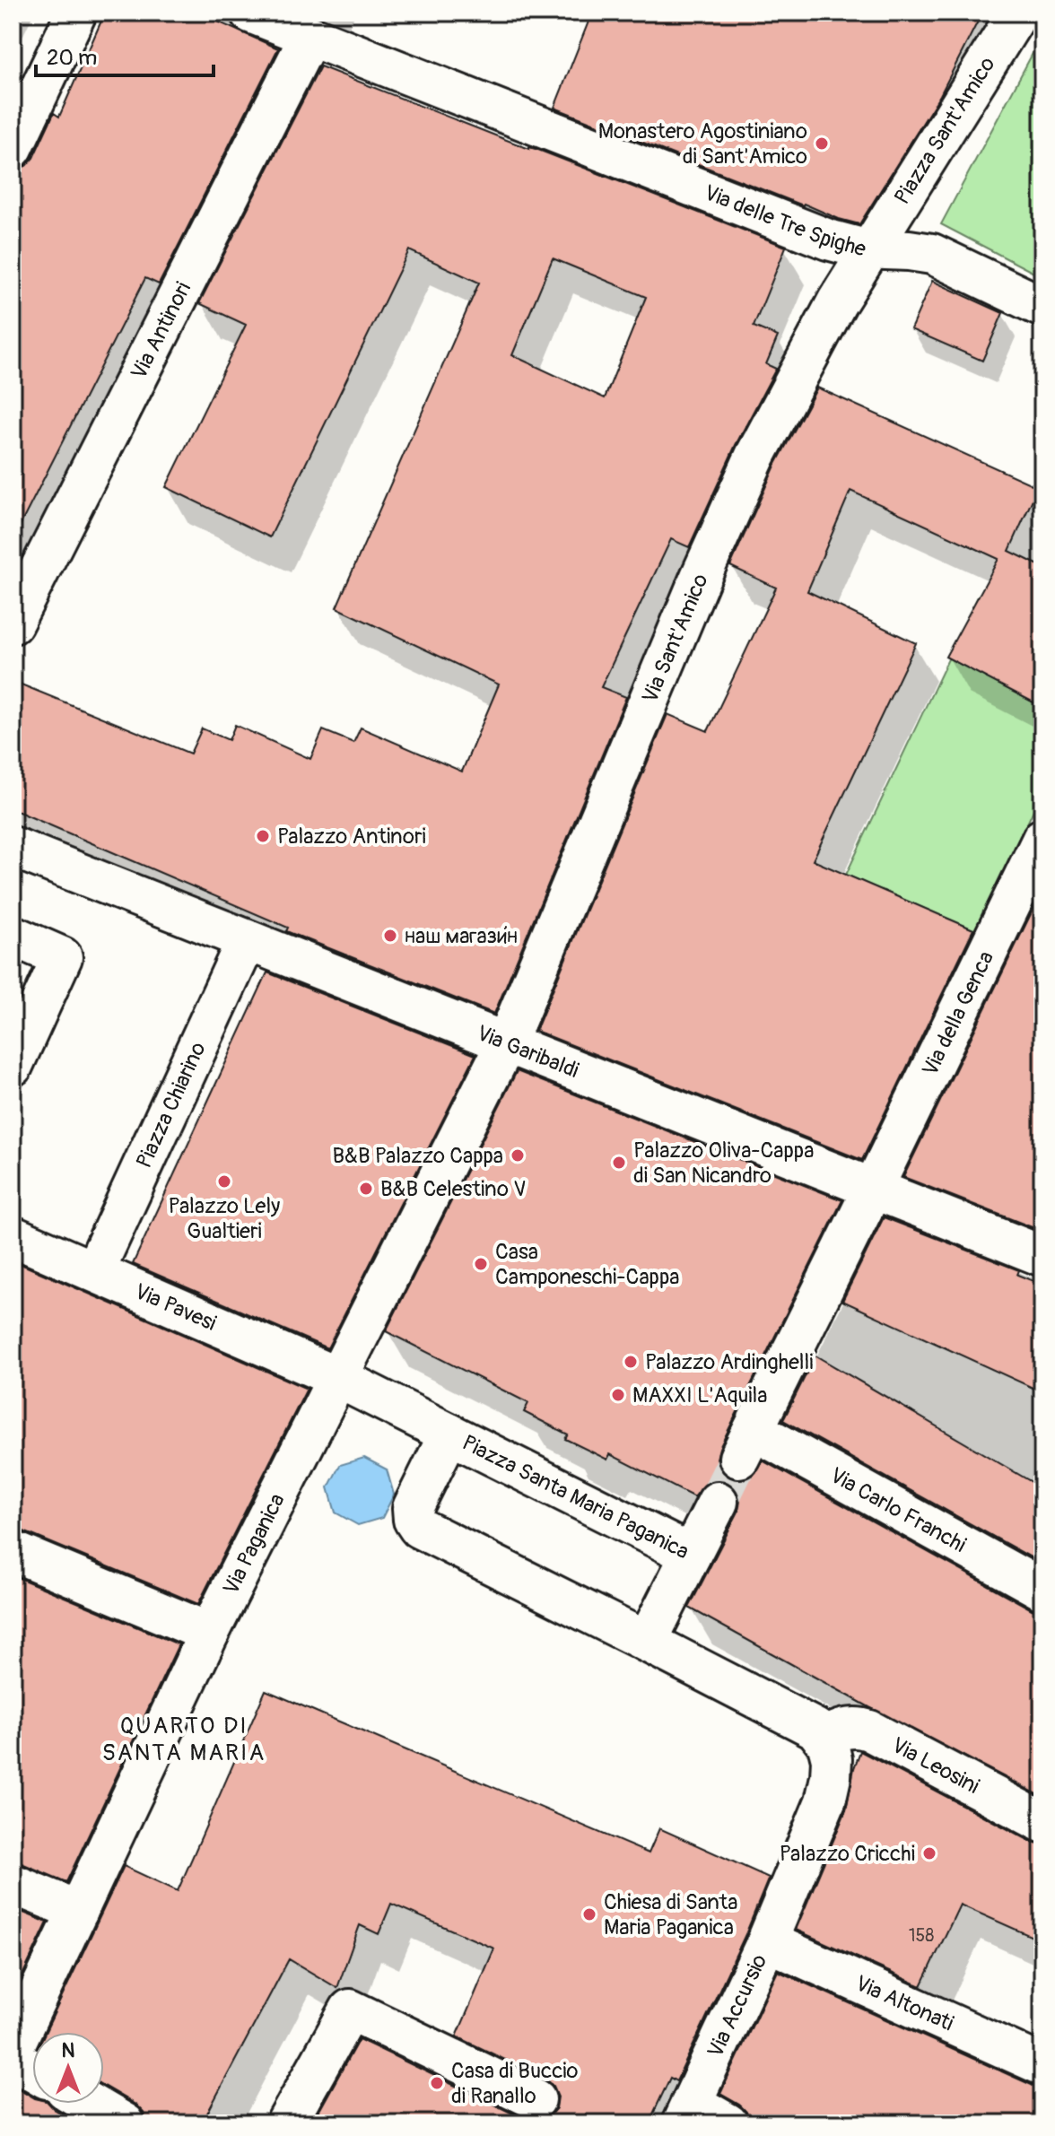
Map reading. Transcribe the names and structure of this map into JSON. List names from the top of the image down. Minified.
{"streets":{"street":["Piazza Sant'Amico","Via delle Tre Spighe","Via Antinori","Via Sant'Amico","Via della Genca","Via Garibaldi","Piazza Chiarino","Via Pavesi","Piazza Santa Maria Paganica","Via Carlo Franchi","Via Paganica","Via Leosini","Via Altonati","Via Accursio"]},"crossings":[["Piazza Sant'Amico","Via delle Tre Spighe"],["Piazza Sant'Amico","Via Sant'Amico"],["Via delle Tre Spighe","Via Antinori"],["Via delle Tre Spighe","Via Sant'Amico"],["Via Sant'Amico","Via Garibaldi"],["Via Sant'Amico","Via Paganica"],["Via della Genca","Via Garibaldi"],["Via della Genca","Via Carlo Franchi"],["Via Garibaldi","Piazza Chiarino"],["Via Garibaldi","Via Paganica"],["Piazza Chiarino","Via Pavesi"],["Via Pavesi","Piazza Santa Maria Paganica"],["Via Pavesi","Via Paganica"],["Piazza Santa Maria Paganica","Via Paganica"],["Piazza Santa Maria Paganica","Via Leosini"],["Piazza Santa Maria Paganica","Via Accursio"],["Via Leosini","Via Accursio"],["Via Altonati","Via Accursio"]],"districts":["QUARTO DI SANTA MARIA"],"places":["Monastero Agostiniano di Sant'Amico","Palazzo Antinori","наш магази́н","B&B Palazzo Cappa","Palazzo Oliva-Cappa di San Nicandro","Palazzo Lely Gualtieri","B&B Celestino V","Casa Camponeschi-Cappa","Palazzo Ardinghelli","MAXXI L'Aquila","Palazzo Cricchi","Chiesa di Santa Maria Paganica","Casa di Buccio di Ranallo"],"house_numbers":["158"],"scale_bar":"20 m","north":"top"}
